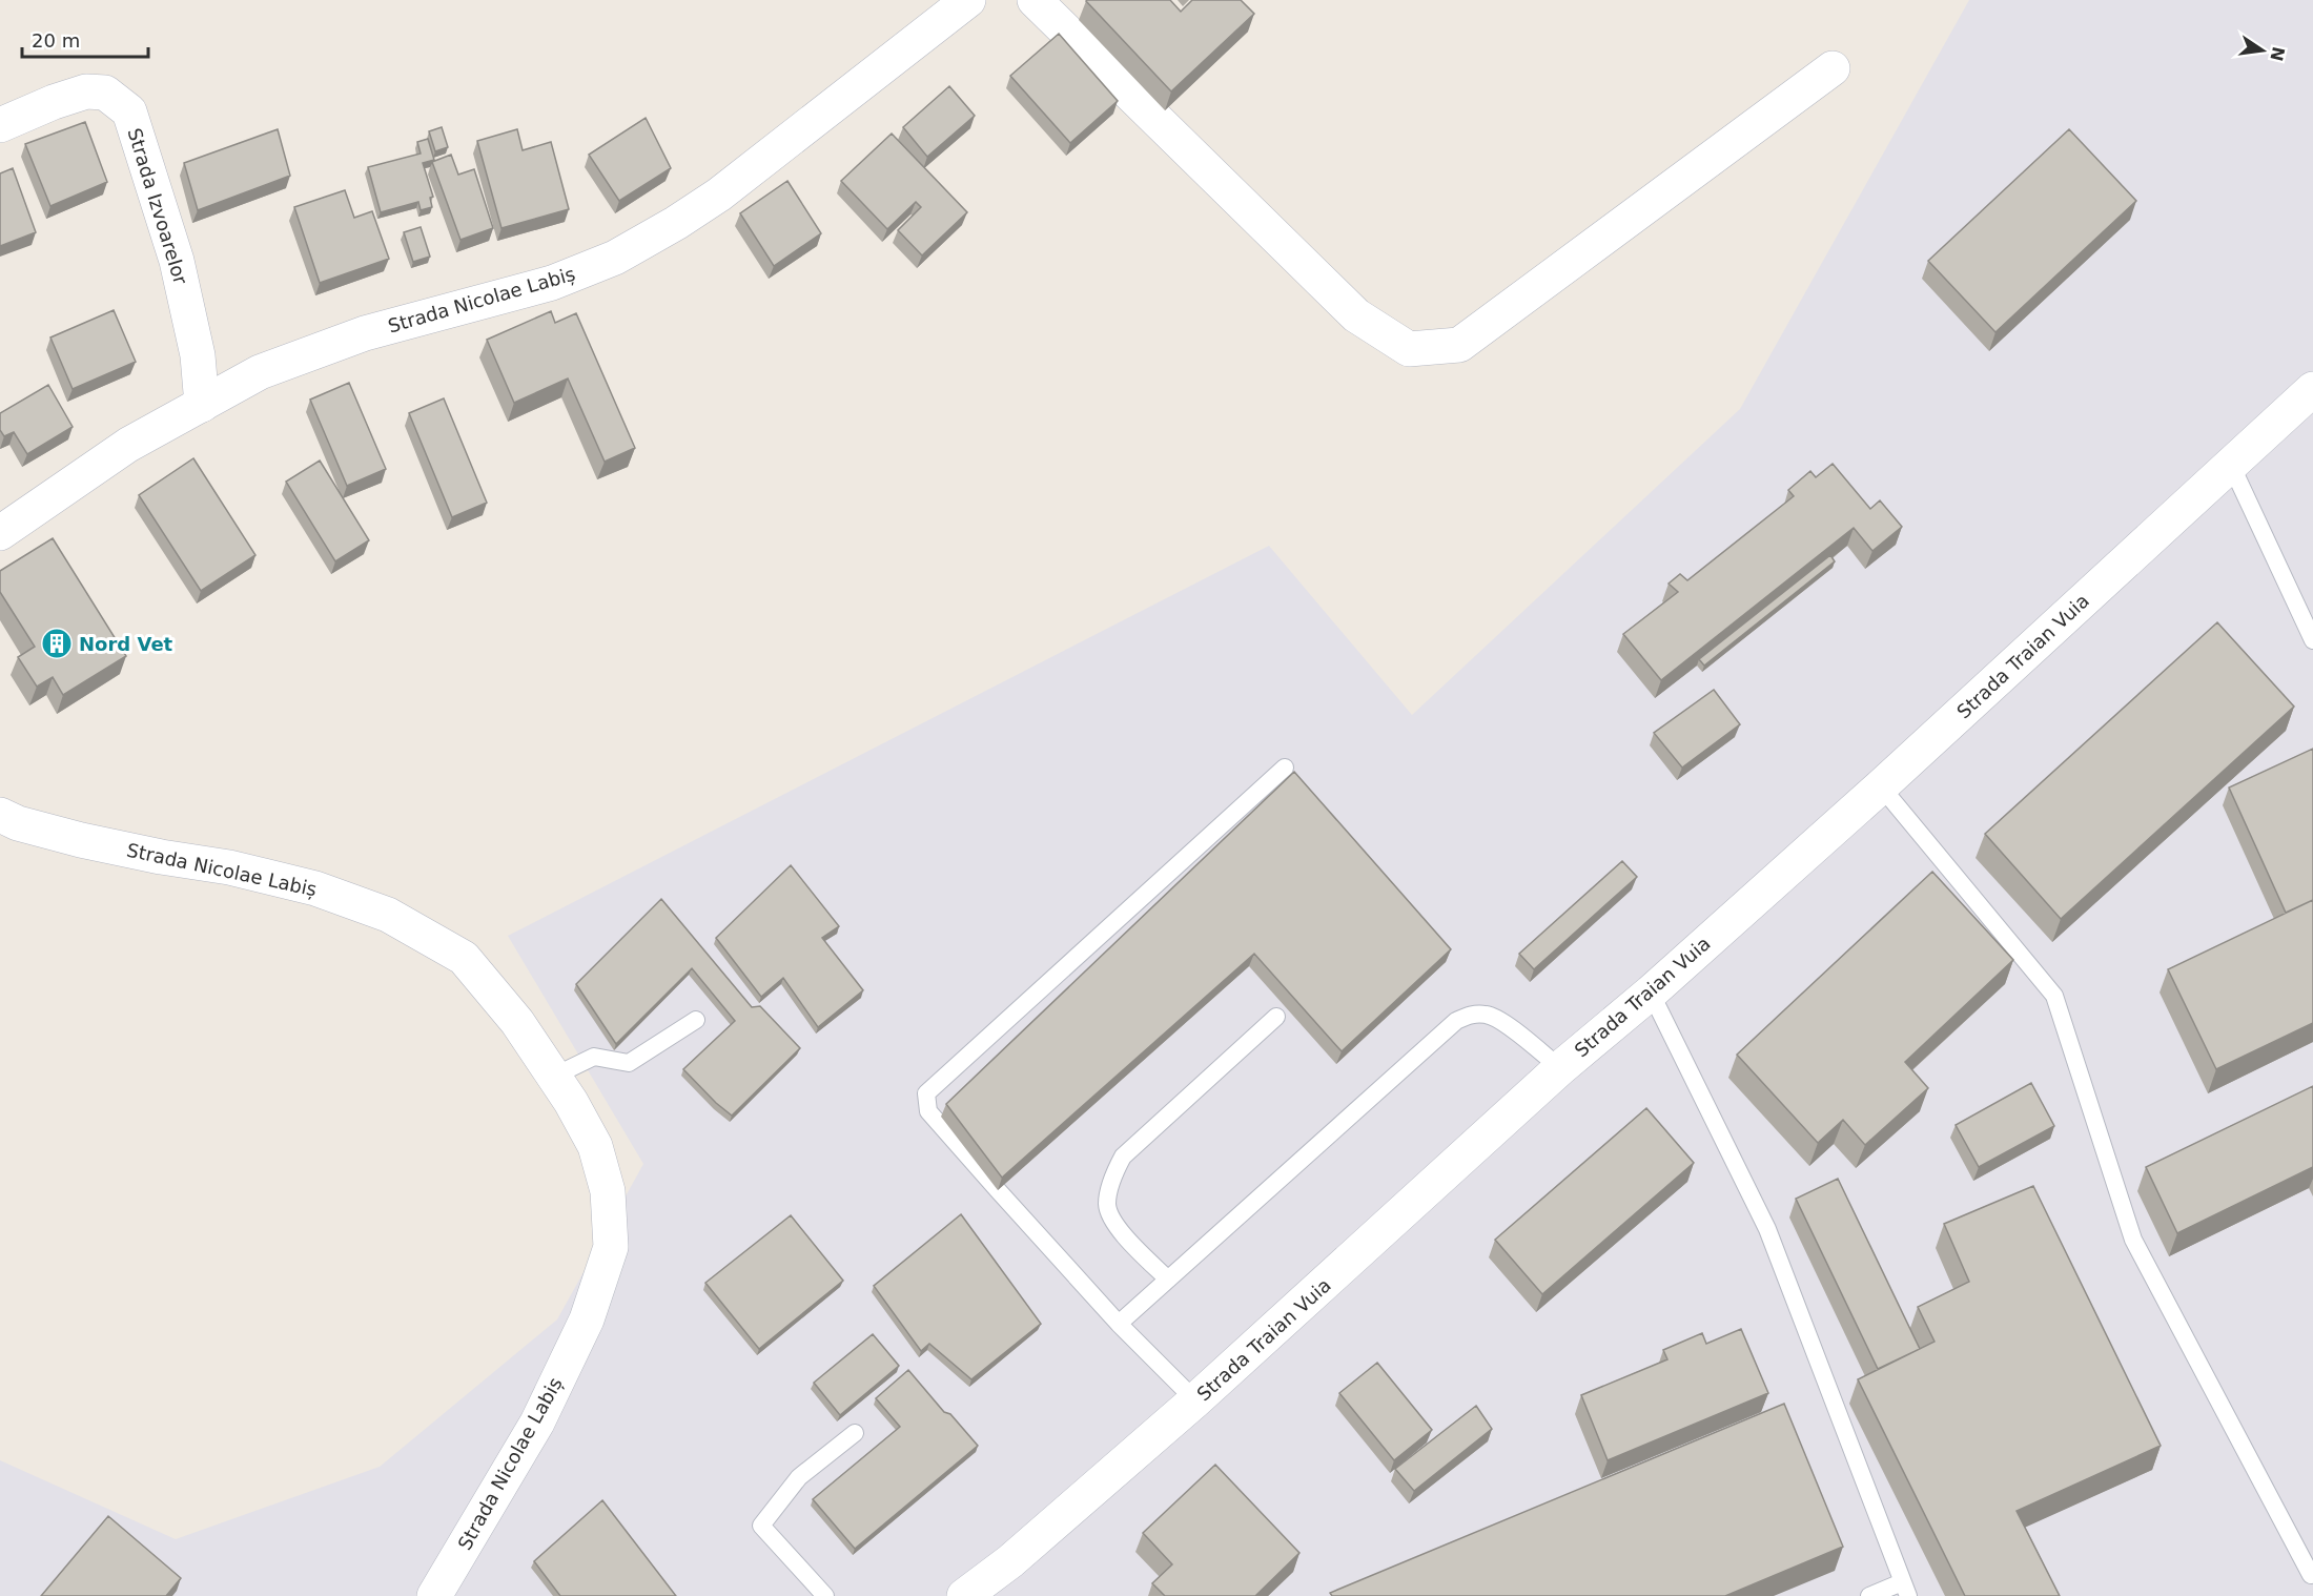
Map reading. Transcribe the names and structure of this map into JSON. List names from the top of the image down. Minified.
{"streets":{"street":["Strada Izvoarelor","Strada Nicolae Labiș","Strada Traian Vuia"]},"crossings":[["Strada Izvoarelor","Strada Nicolae Labiș"]],"places":{"building":["Nord Vet"]},"scale_bar":"20 m","north":"right"}
